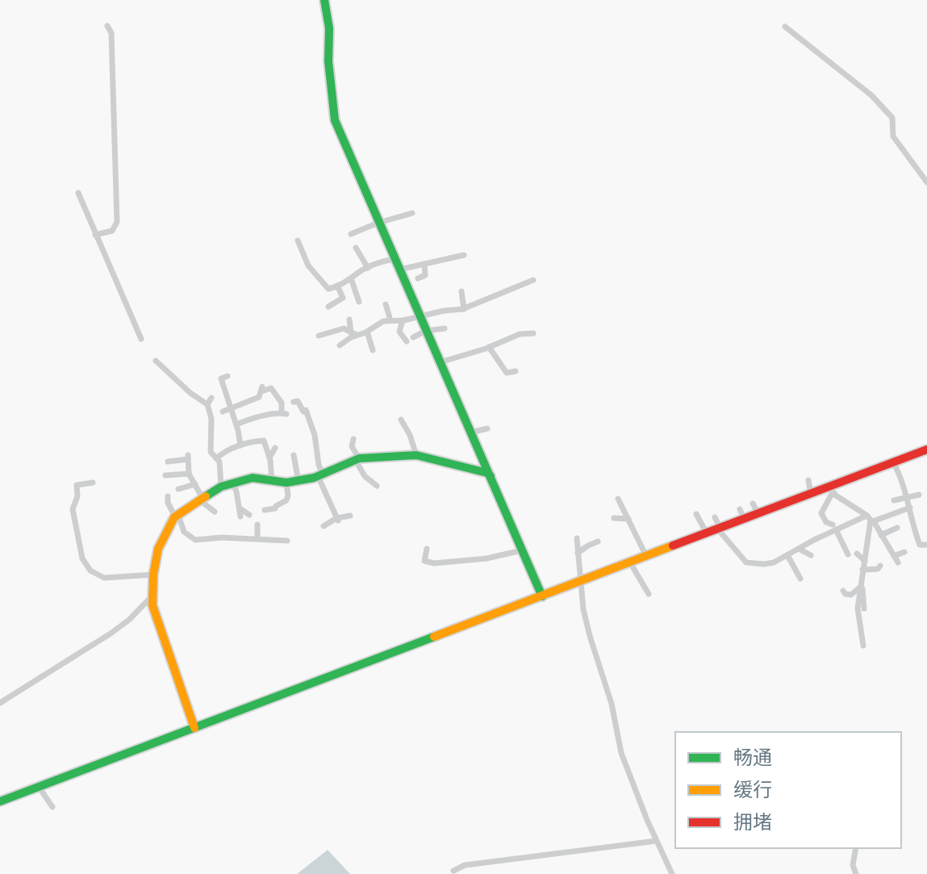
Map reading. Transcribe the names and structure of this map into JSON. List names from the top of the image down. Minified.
{"legend":["畅通","缓行","拥堵"]}
